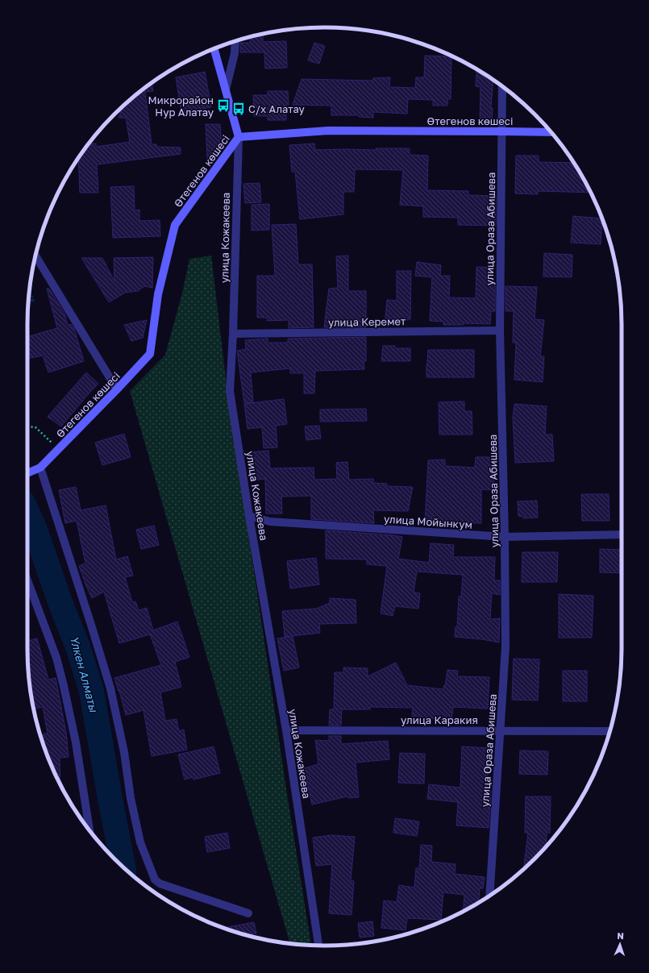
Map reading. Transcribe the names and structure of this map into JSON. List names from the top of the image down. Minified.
{"streets":{"street":["Өтегенов көшесі","улица Ораза Абишева","улица Кожакеева","улица Керемет","улица Мойынкум","улица Каракия"]},"crossings":[["Өтегенов көшесі","улица Ораза Абишева"],["Өтегенов көшесі","улица Кожакеева"],["улица Ораза Абишева","улица Керемет"],["улица Ораза Абишева","улица Мойынкум"],["улица Ораза Абишева","улица Каракия"],["улица Кожакеева","улица Керемет"],["улица Кожакеева","улица Мойынкум"],["улица Кожакеева","улица Каракия"]],"water":["Үлкен Алматы"],"places":{"bus stop":["Микрорайон Нур Алатау","С/х Алатау"]},"north":"top"}
